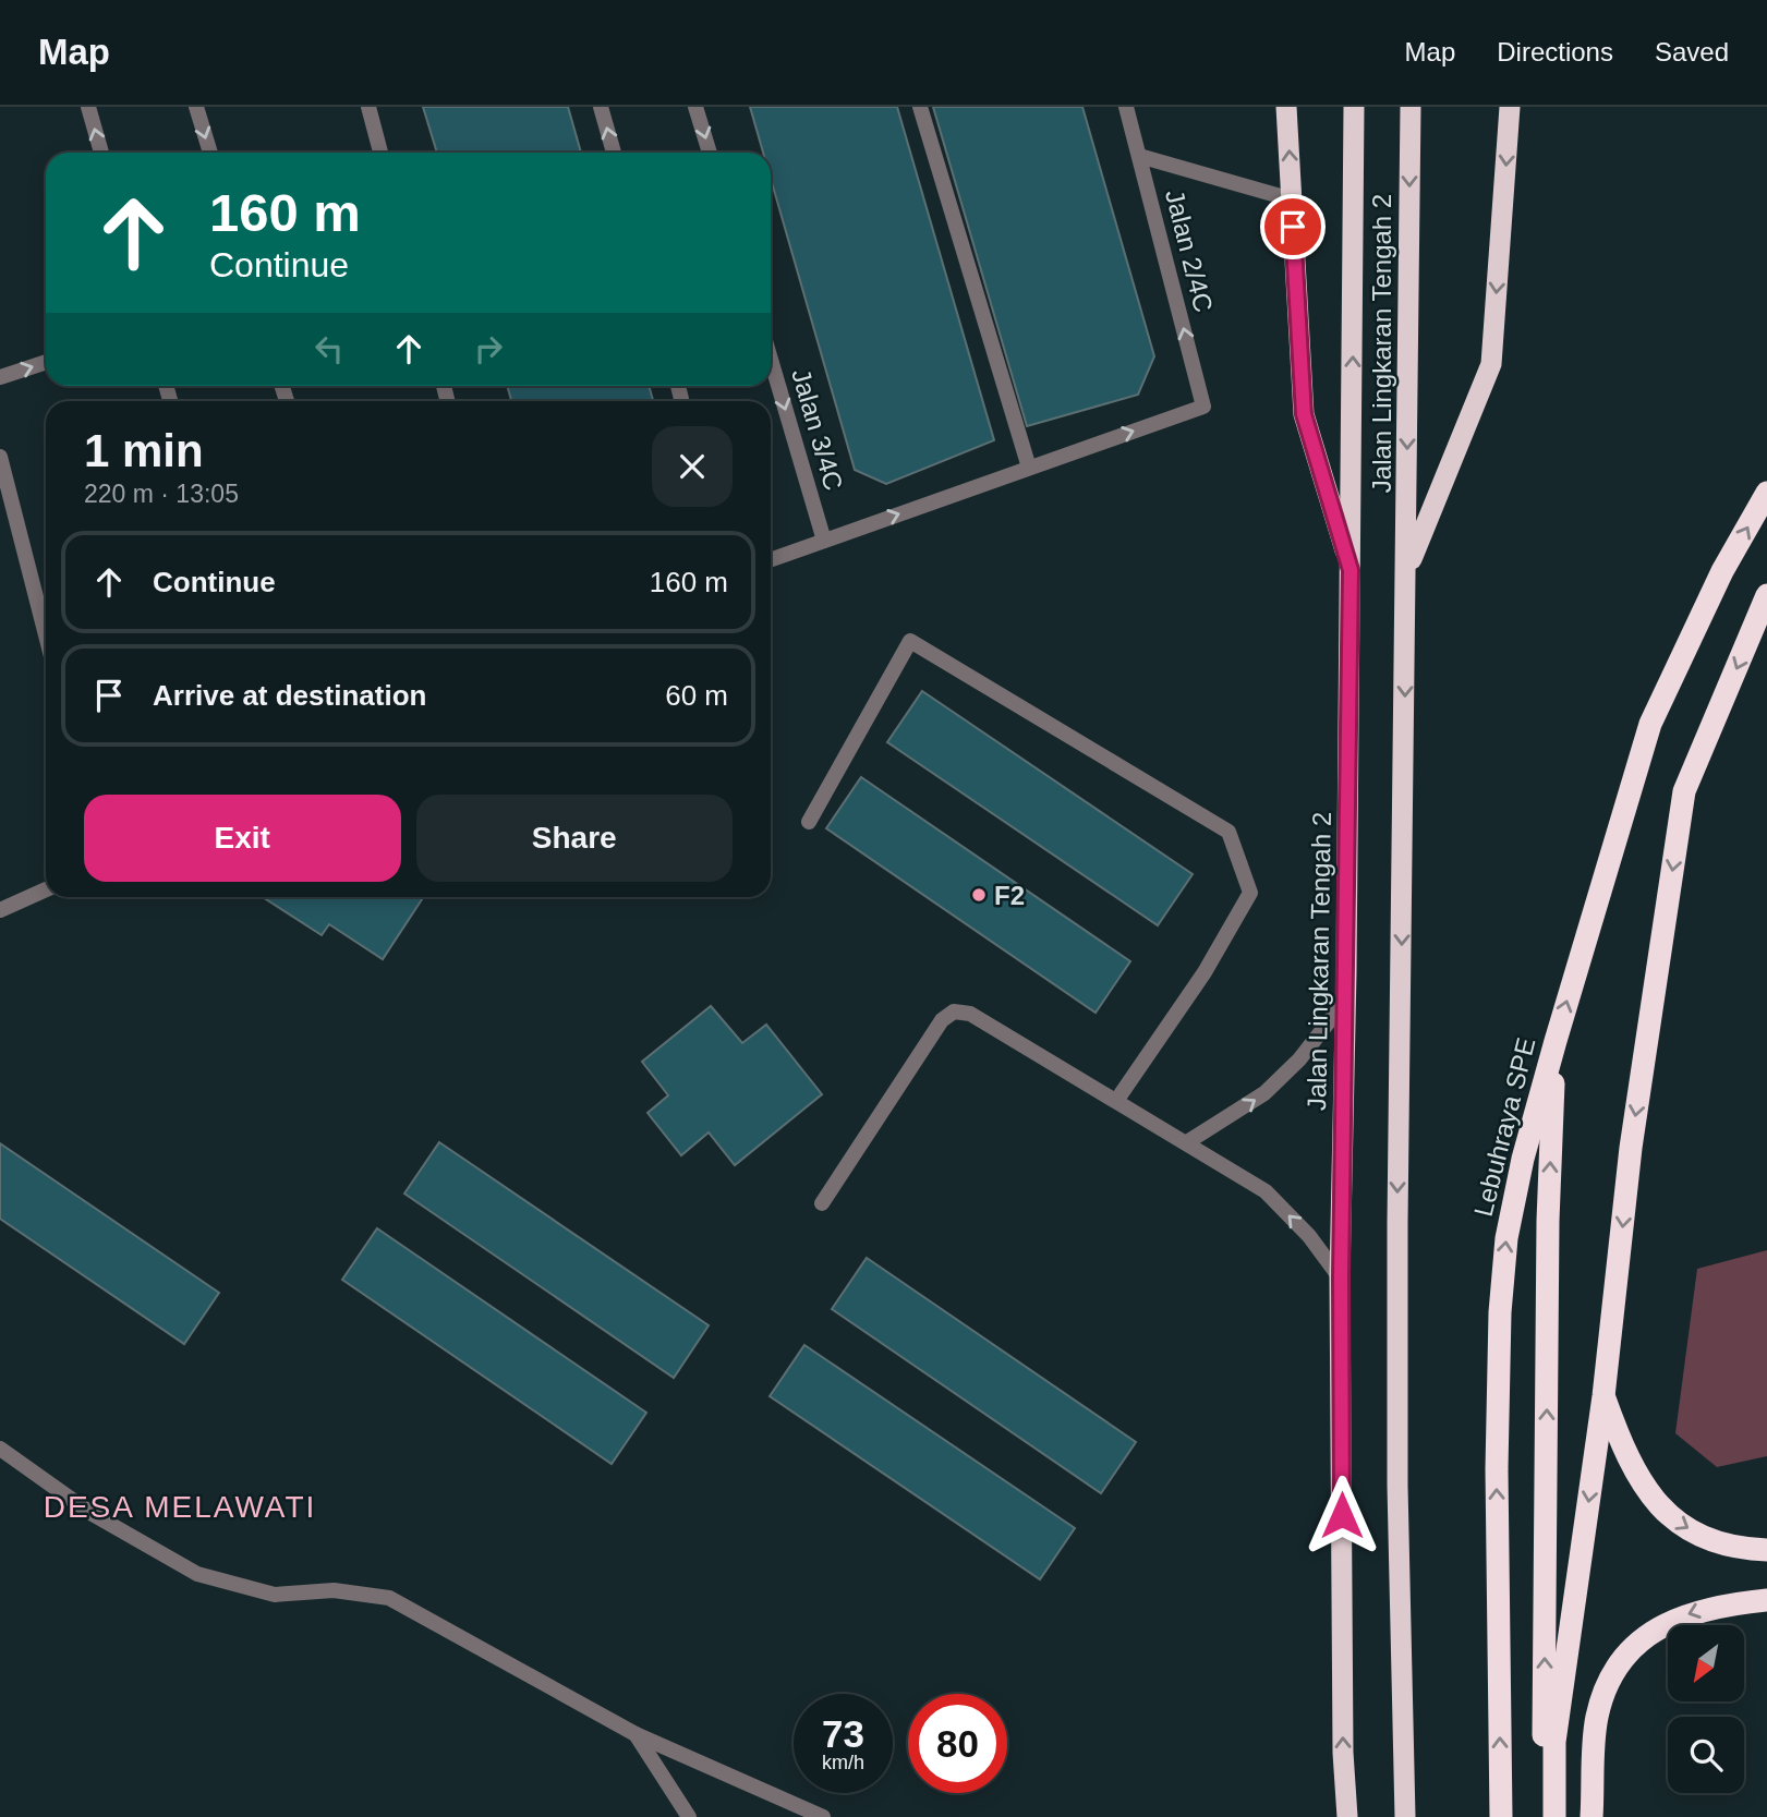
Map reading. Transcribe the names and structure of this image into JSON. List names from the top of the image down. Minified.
{"streets":{"highway":["Jalan Lingkaran Tengah 2","Lebuhraya SPE"],"street":["Jalan 2/4C","Jalan 3/4C"]},"one_way":["Jalan 3/4C"],"districts":["DESA MELAWATI"],"places":["F2"],"north":"bottom left","page":{"header":"Map","nav":["Map","Directions","Saved"],"turn":["160 m","Continue"],"heading":["1 min","220 m · 13:05"],"list":[{"name":"Continue","value":"160 m"},{"name":"Arrive at destination","value":"60 m"}],"buttons":["Exit","Share"],"speed":"73 km/h","limit":"80"}}
